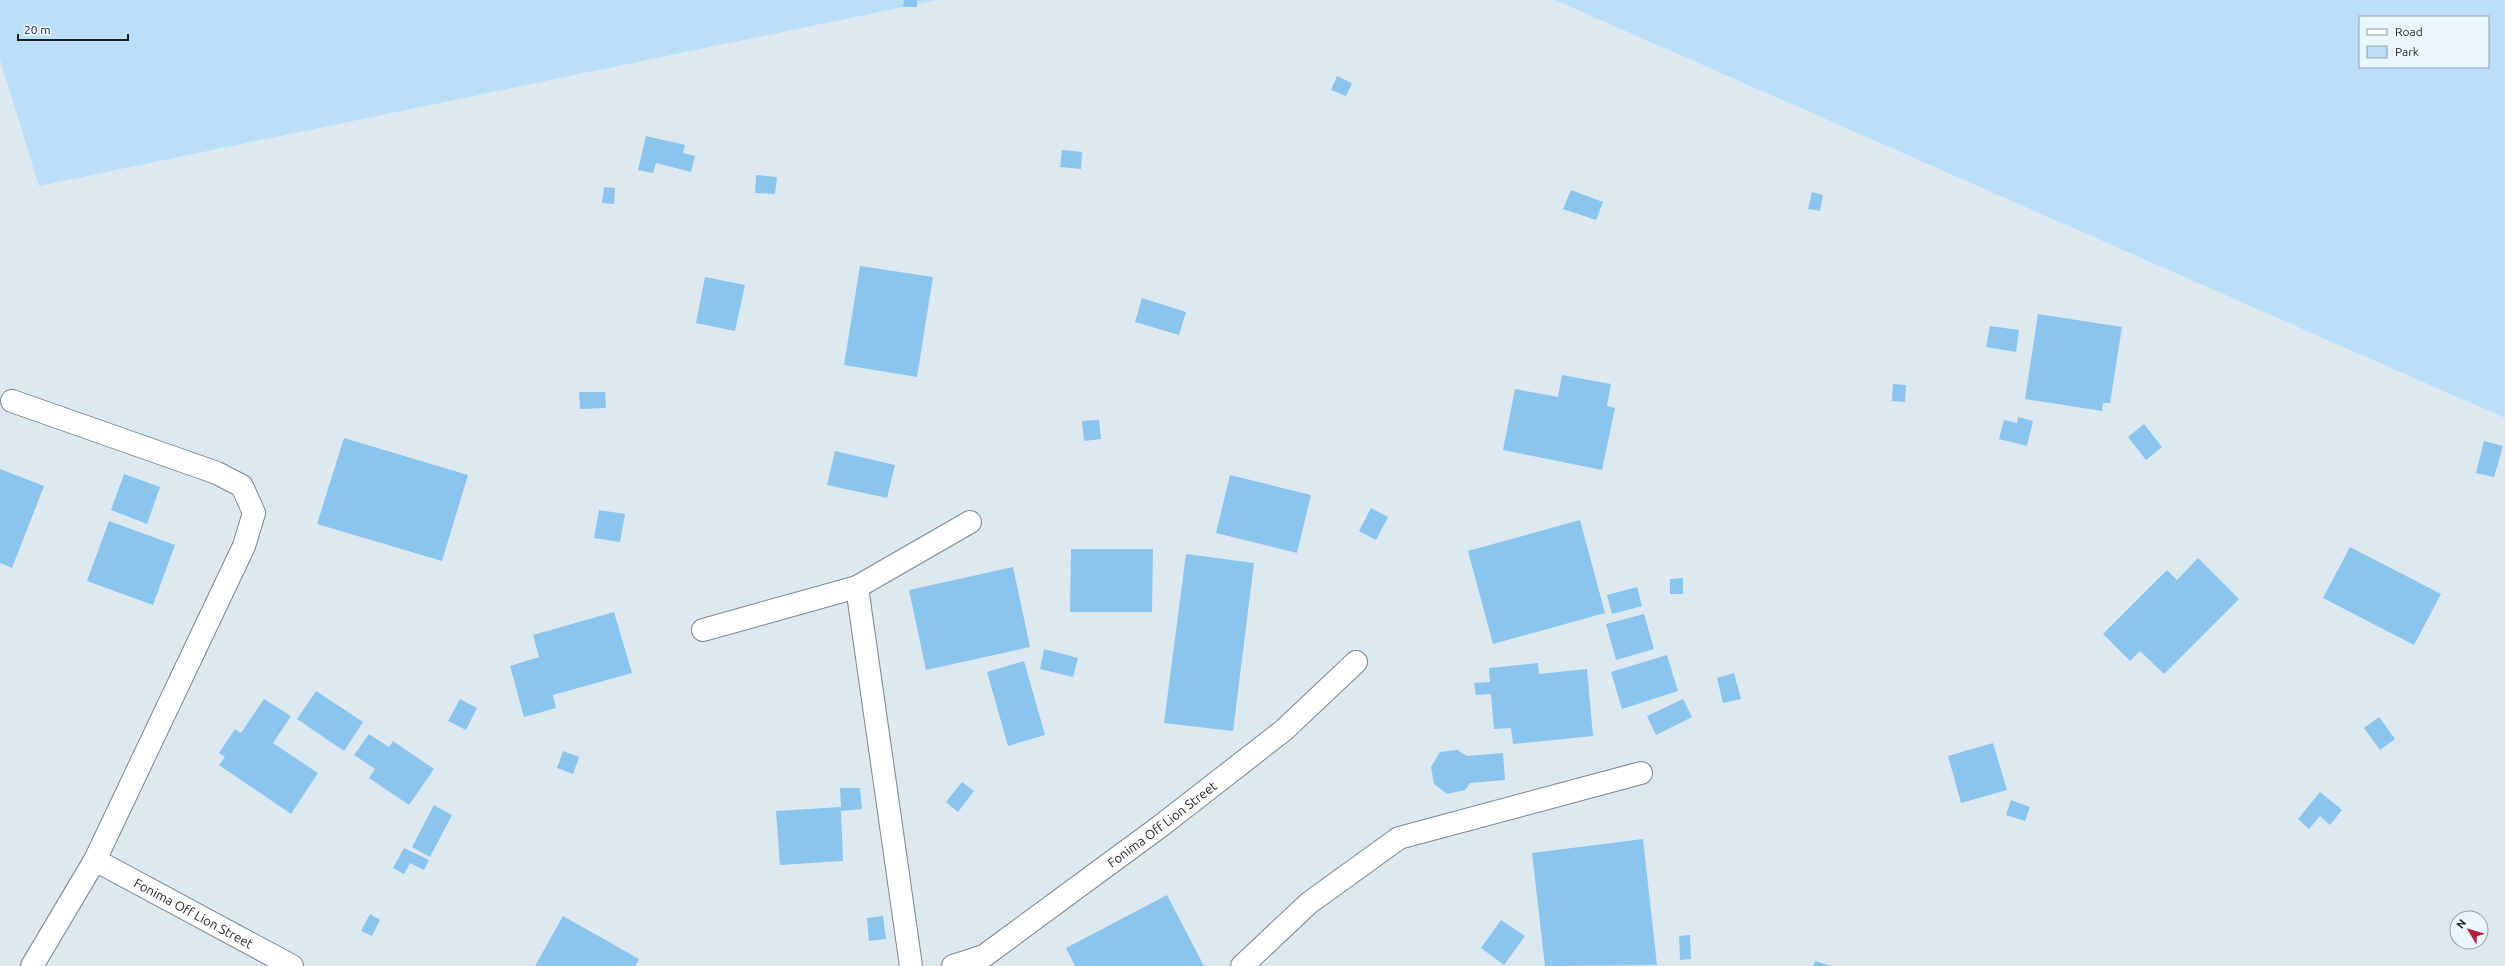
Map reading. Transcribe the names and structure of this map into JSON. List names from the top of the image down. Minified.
{"streets":{"street":["Fonima Off Lion Street"]},"legend":["Road","Park"],"scale_bar":"20 m","north":"top left"}
